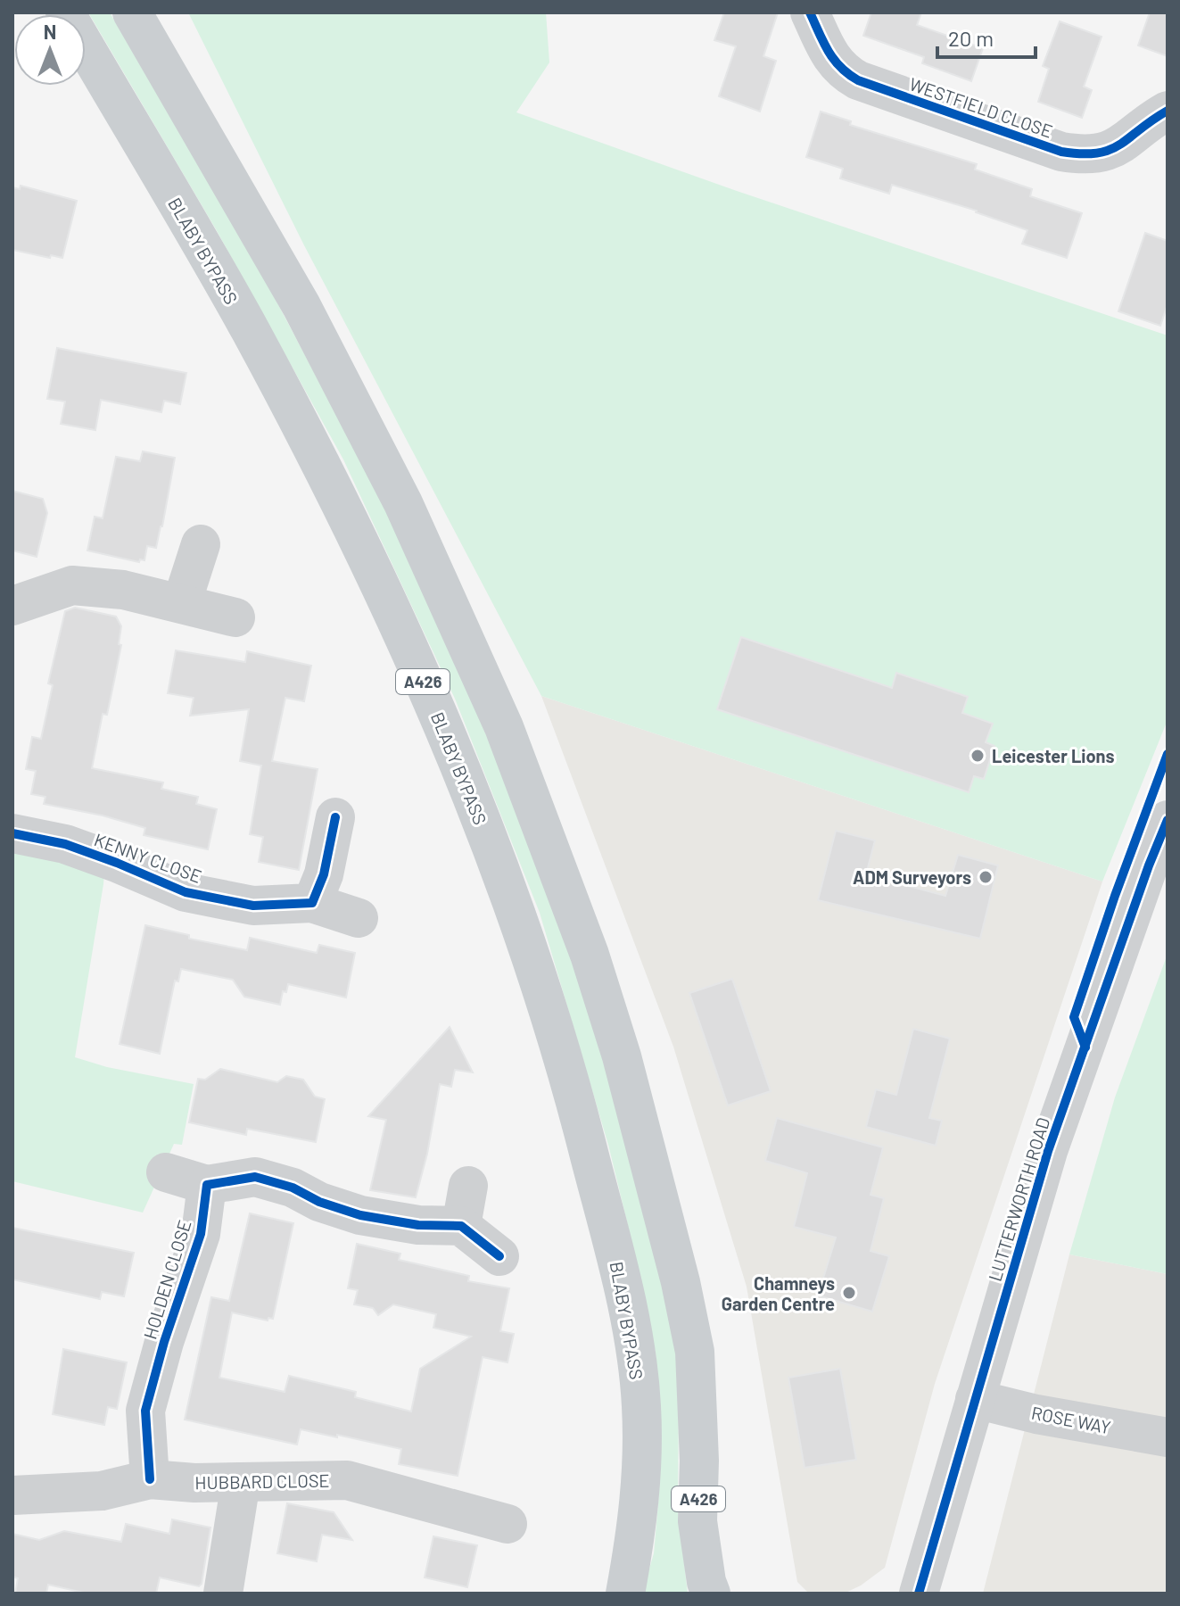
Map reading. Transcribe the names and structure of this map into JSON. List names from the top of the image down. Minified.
{"streets":{"main road":["BLABY BYPASS","A426"],"street":["WESTFIELD CLOSE","KENNY CLOSE","LUTTERWORTH ROAD","HOLDEN CLOSE","ROSE WAY","HUBBARD CLOSE"]},"crossings":[["LUTTERWORTH ROAD","ROSE WAY"],["HOLDEN CLOSE","HUBBARD CLOSE"]],"places":["Leicester Lions","ADM Surveyors","Chamneys Garden Centre"],"scale_bar":"20 m","north":"top"}
